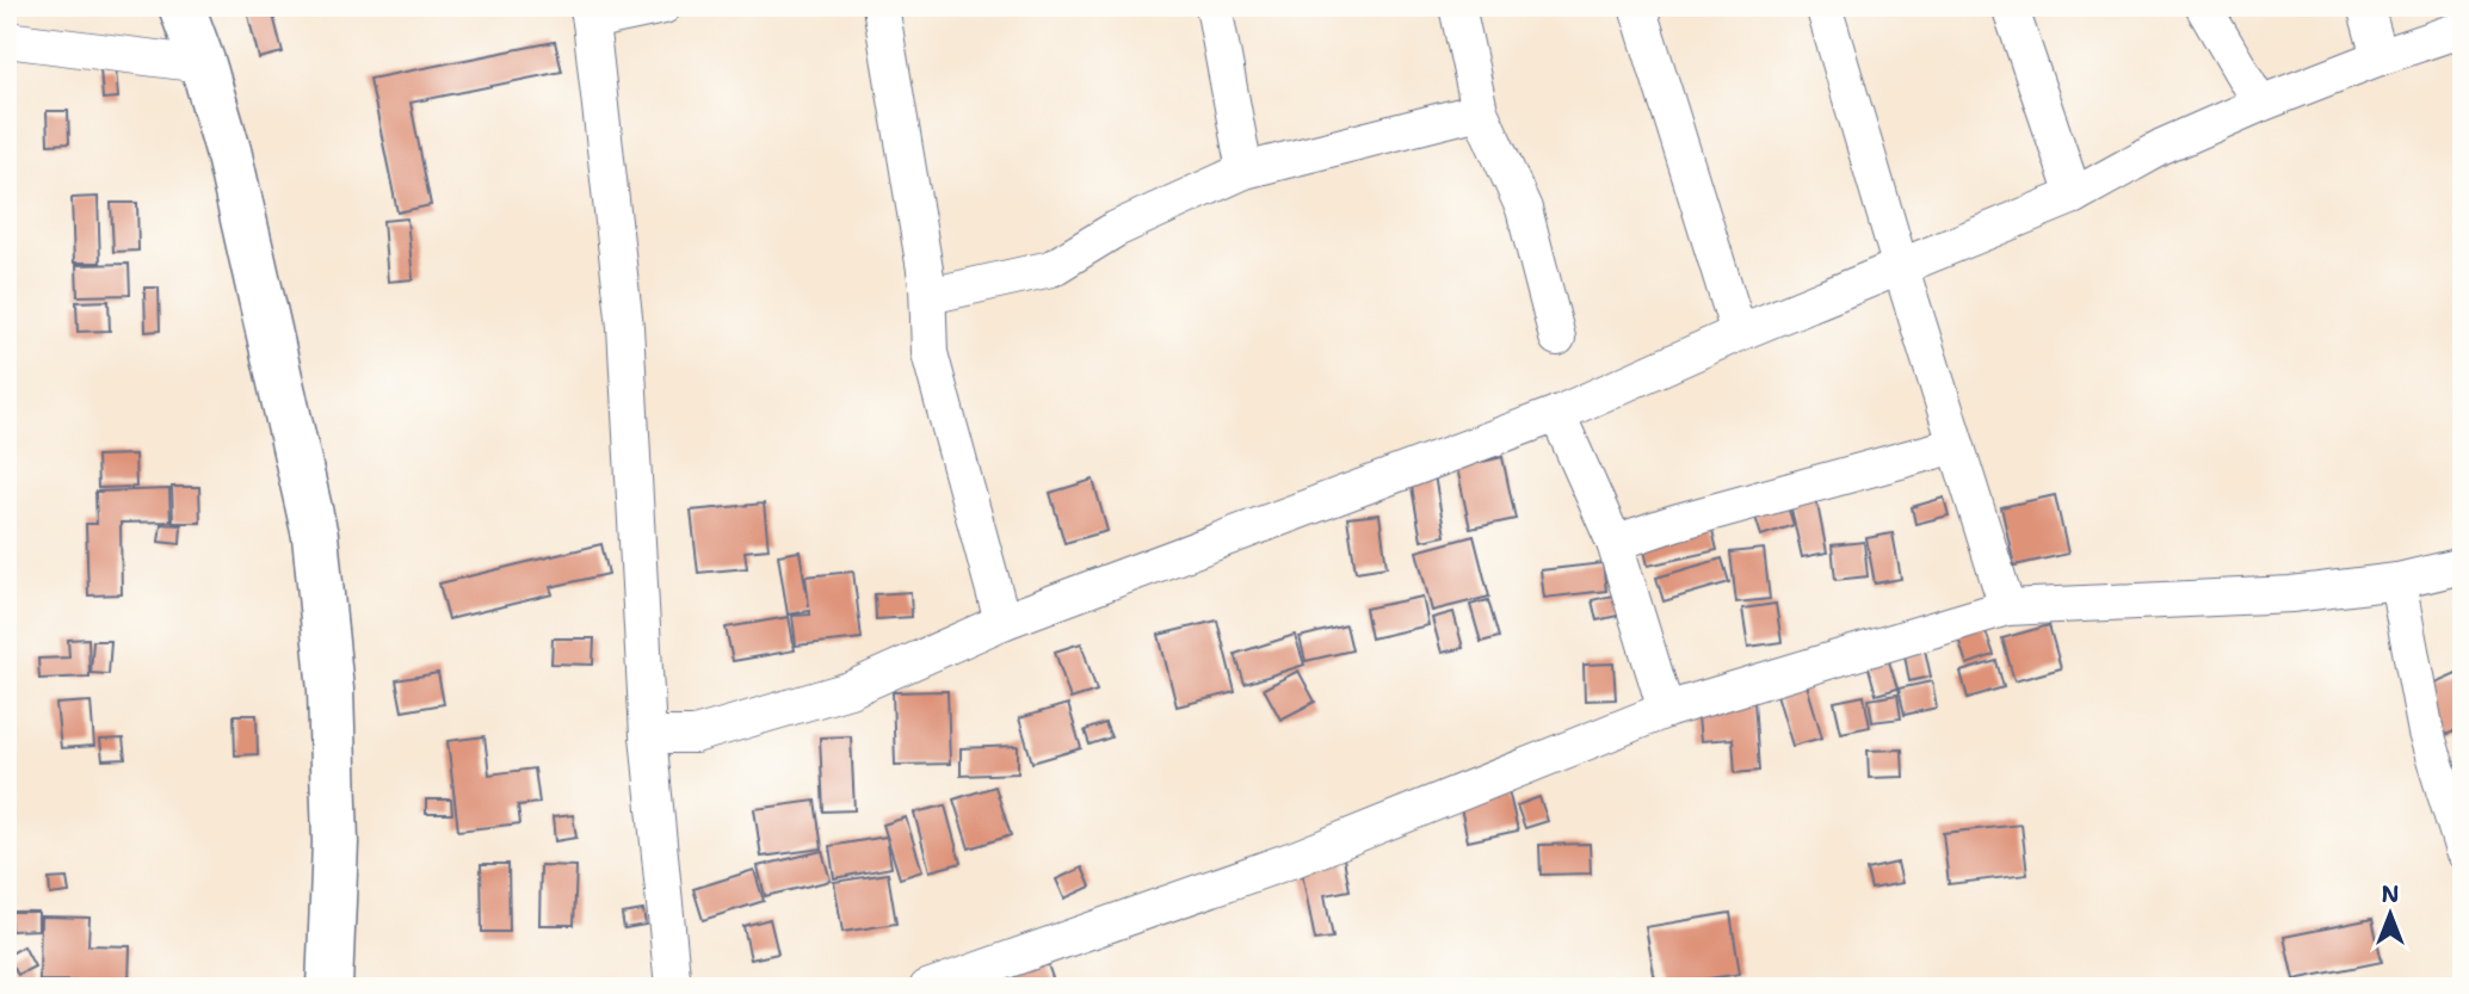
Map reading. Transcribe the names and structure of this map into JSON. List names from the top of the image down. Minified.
{"north":"top"}
